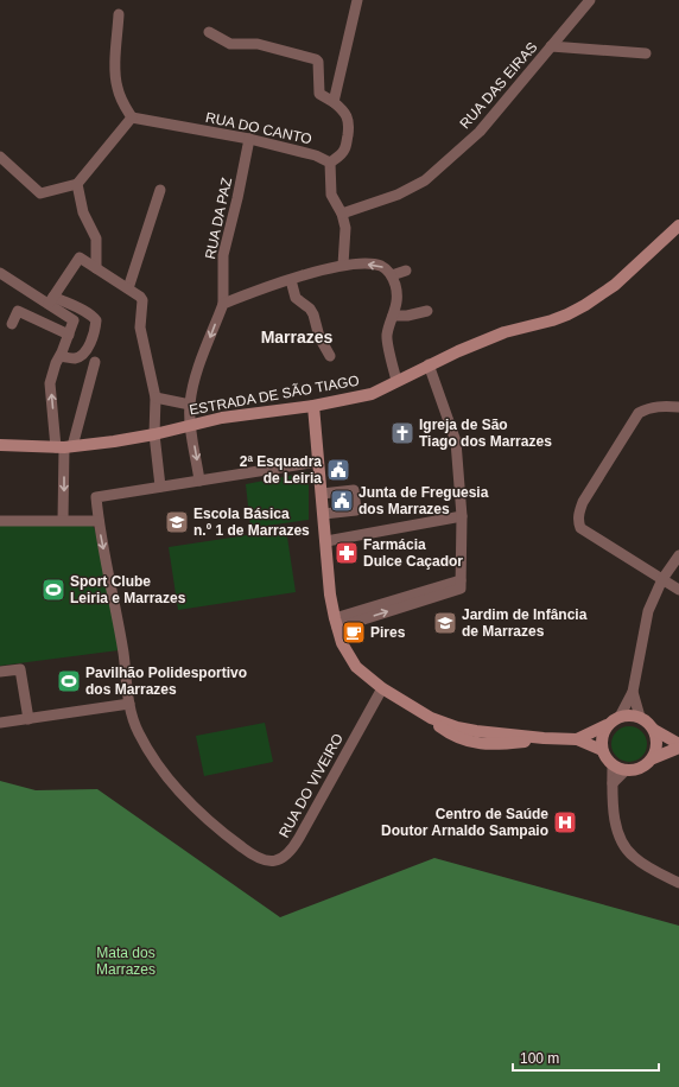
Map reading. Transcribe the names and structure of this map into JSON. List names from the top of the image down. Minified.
{"streets":{"main road":["ESTRADA DE SÃO TIAGO"],"street":["RUA DAS EIRAS","RUA DO CANTO","RUA DA PAZ","RUA DO VIVEIRO"]},"crossings":[["RUA DO CANTO","RUA DA PAZ"]],"districts":["Marrazes"],"parks":["Mata dos Marrazes"],"places":{"church":["Igreja de São Tiago dos Marrazes"],"public building":["2ª Esquadra de Leiria","Junta de Freguesia dos Marrazes"],"school or university":["Escola Básica n.º 1 de Marrazes","Jardim de Infância de Marrazes"],"pharmacy":["Farmácia Dulce Caçador"],"sports":["Sport Clube Leiria e Marrazes","Pavilhão Polidesportivo dos Marrazes"],"cafe":["Pires"],"hospital":["Centro de Saúde Doutor Arnaldo Sampaio"]},"scale_bar":"100 m"}
